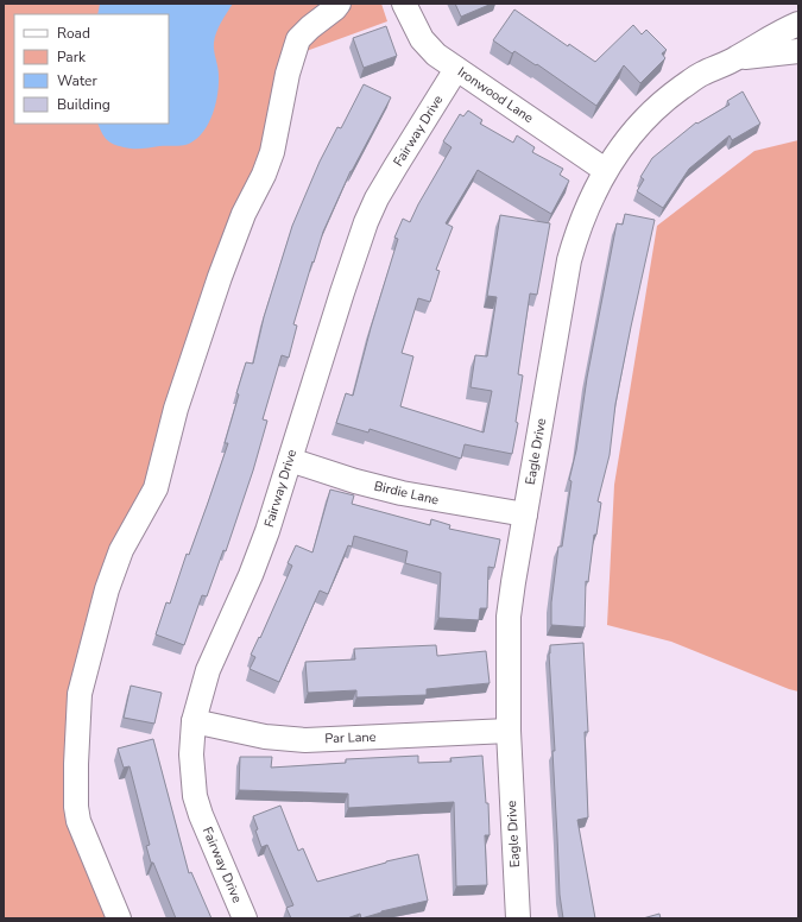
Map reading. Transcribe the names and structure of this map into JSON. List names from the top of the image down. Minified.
{"streets":{"street":["Ironwood Lane","Fairway Drive","Eagle Drive","Birdie Lane","Par Lane"]},"crossings":[["Ironwood Lane","Fairway Drive"],["Ironwood Lane","Eagle Drive"],["Fairway Drive","Birdie Lane"],["Fairway Drive","Par Lane"],["Eagle Drive","Birdie Lane"],["Eagle Drive","Par Lane"]],"legend":["Road","Park","Water","Building"]}
